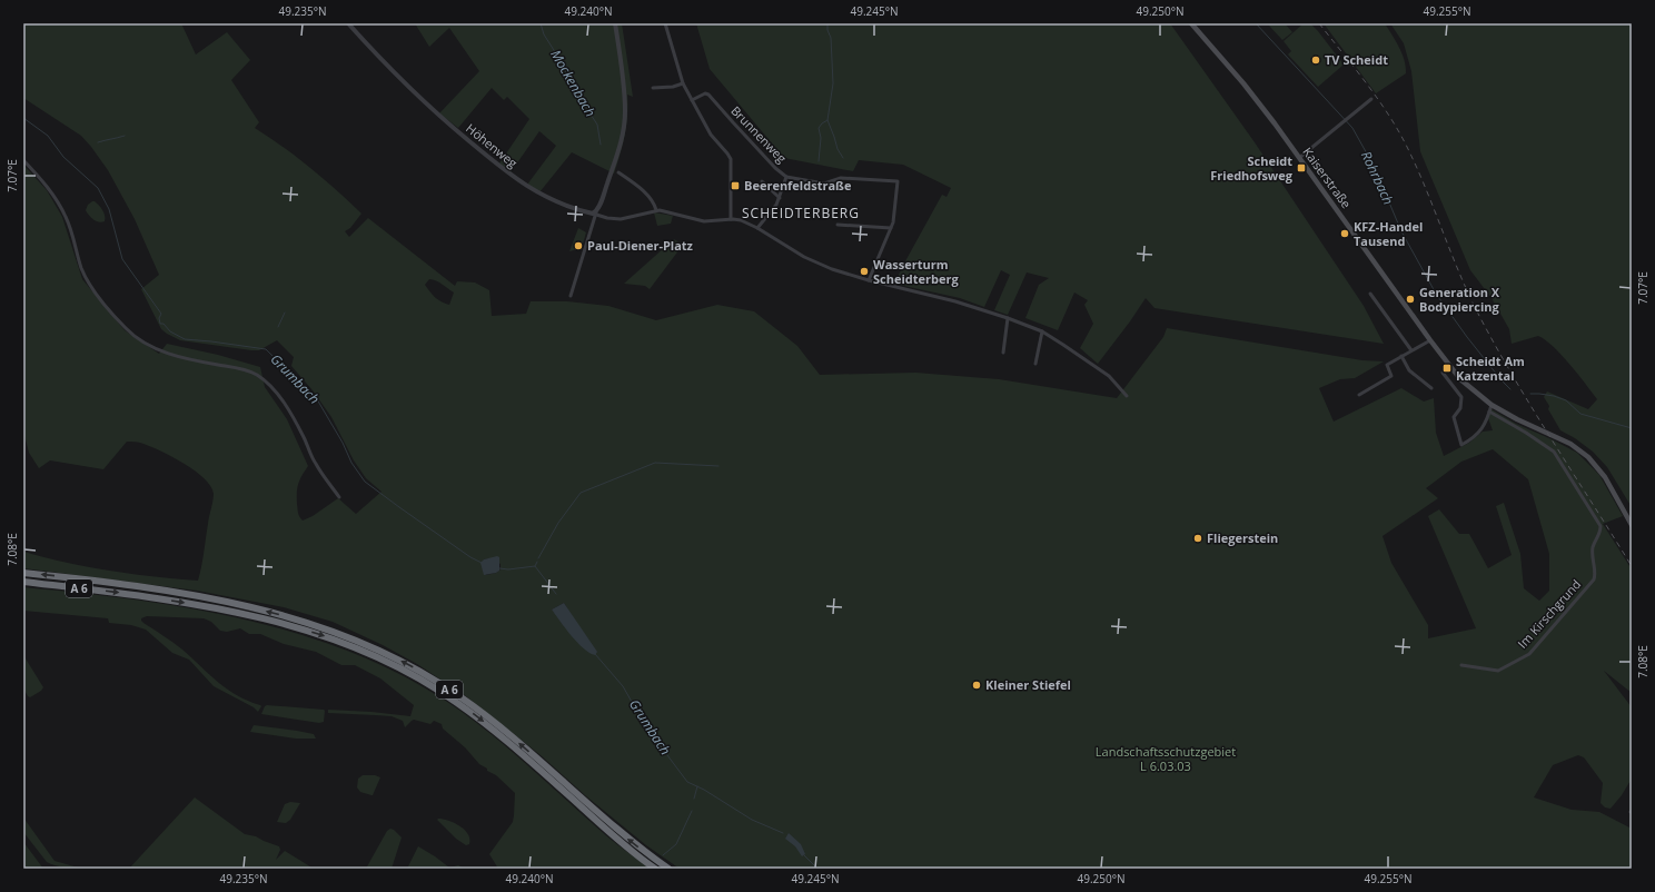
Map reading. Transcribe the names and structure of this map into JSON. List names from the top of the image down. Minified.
{"streets":{"highway":["A 6"],"main road":["Kaiserstraße"],"street":["Brunnenweg","Höhenweg","Im Kirschgrund"]},"districts":["SCHEIDTERBERG"],"water":["Mockenbach","Rohrbach","Grumbach"],"parks":["Landschaftsschutzgebiet L 6.03.03"],"places":{"other":["TV Scheidt","KFZ-Handel Tausend","Paul-Diener-Platz","Wasserturm Scheidterberg","Generation X Bodypiercing","Fliegerstein","Kleiner Stiefel"],"transit":["Scheidt Friedhofsweg","Beerenfeldstraße","Scheidt Am Katzental"]},"coordinates":["49.235°N","49.240°N","49.245°N","49.250°N","49.255°N","7.07°E","7.08°E"]}
